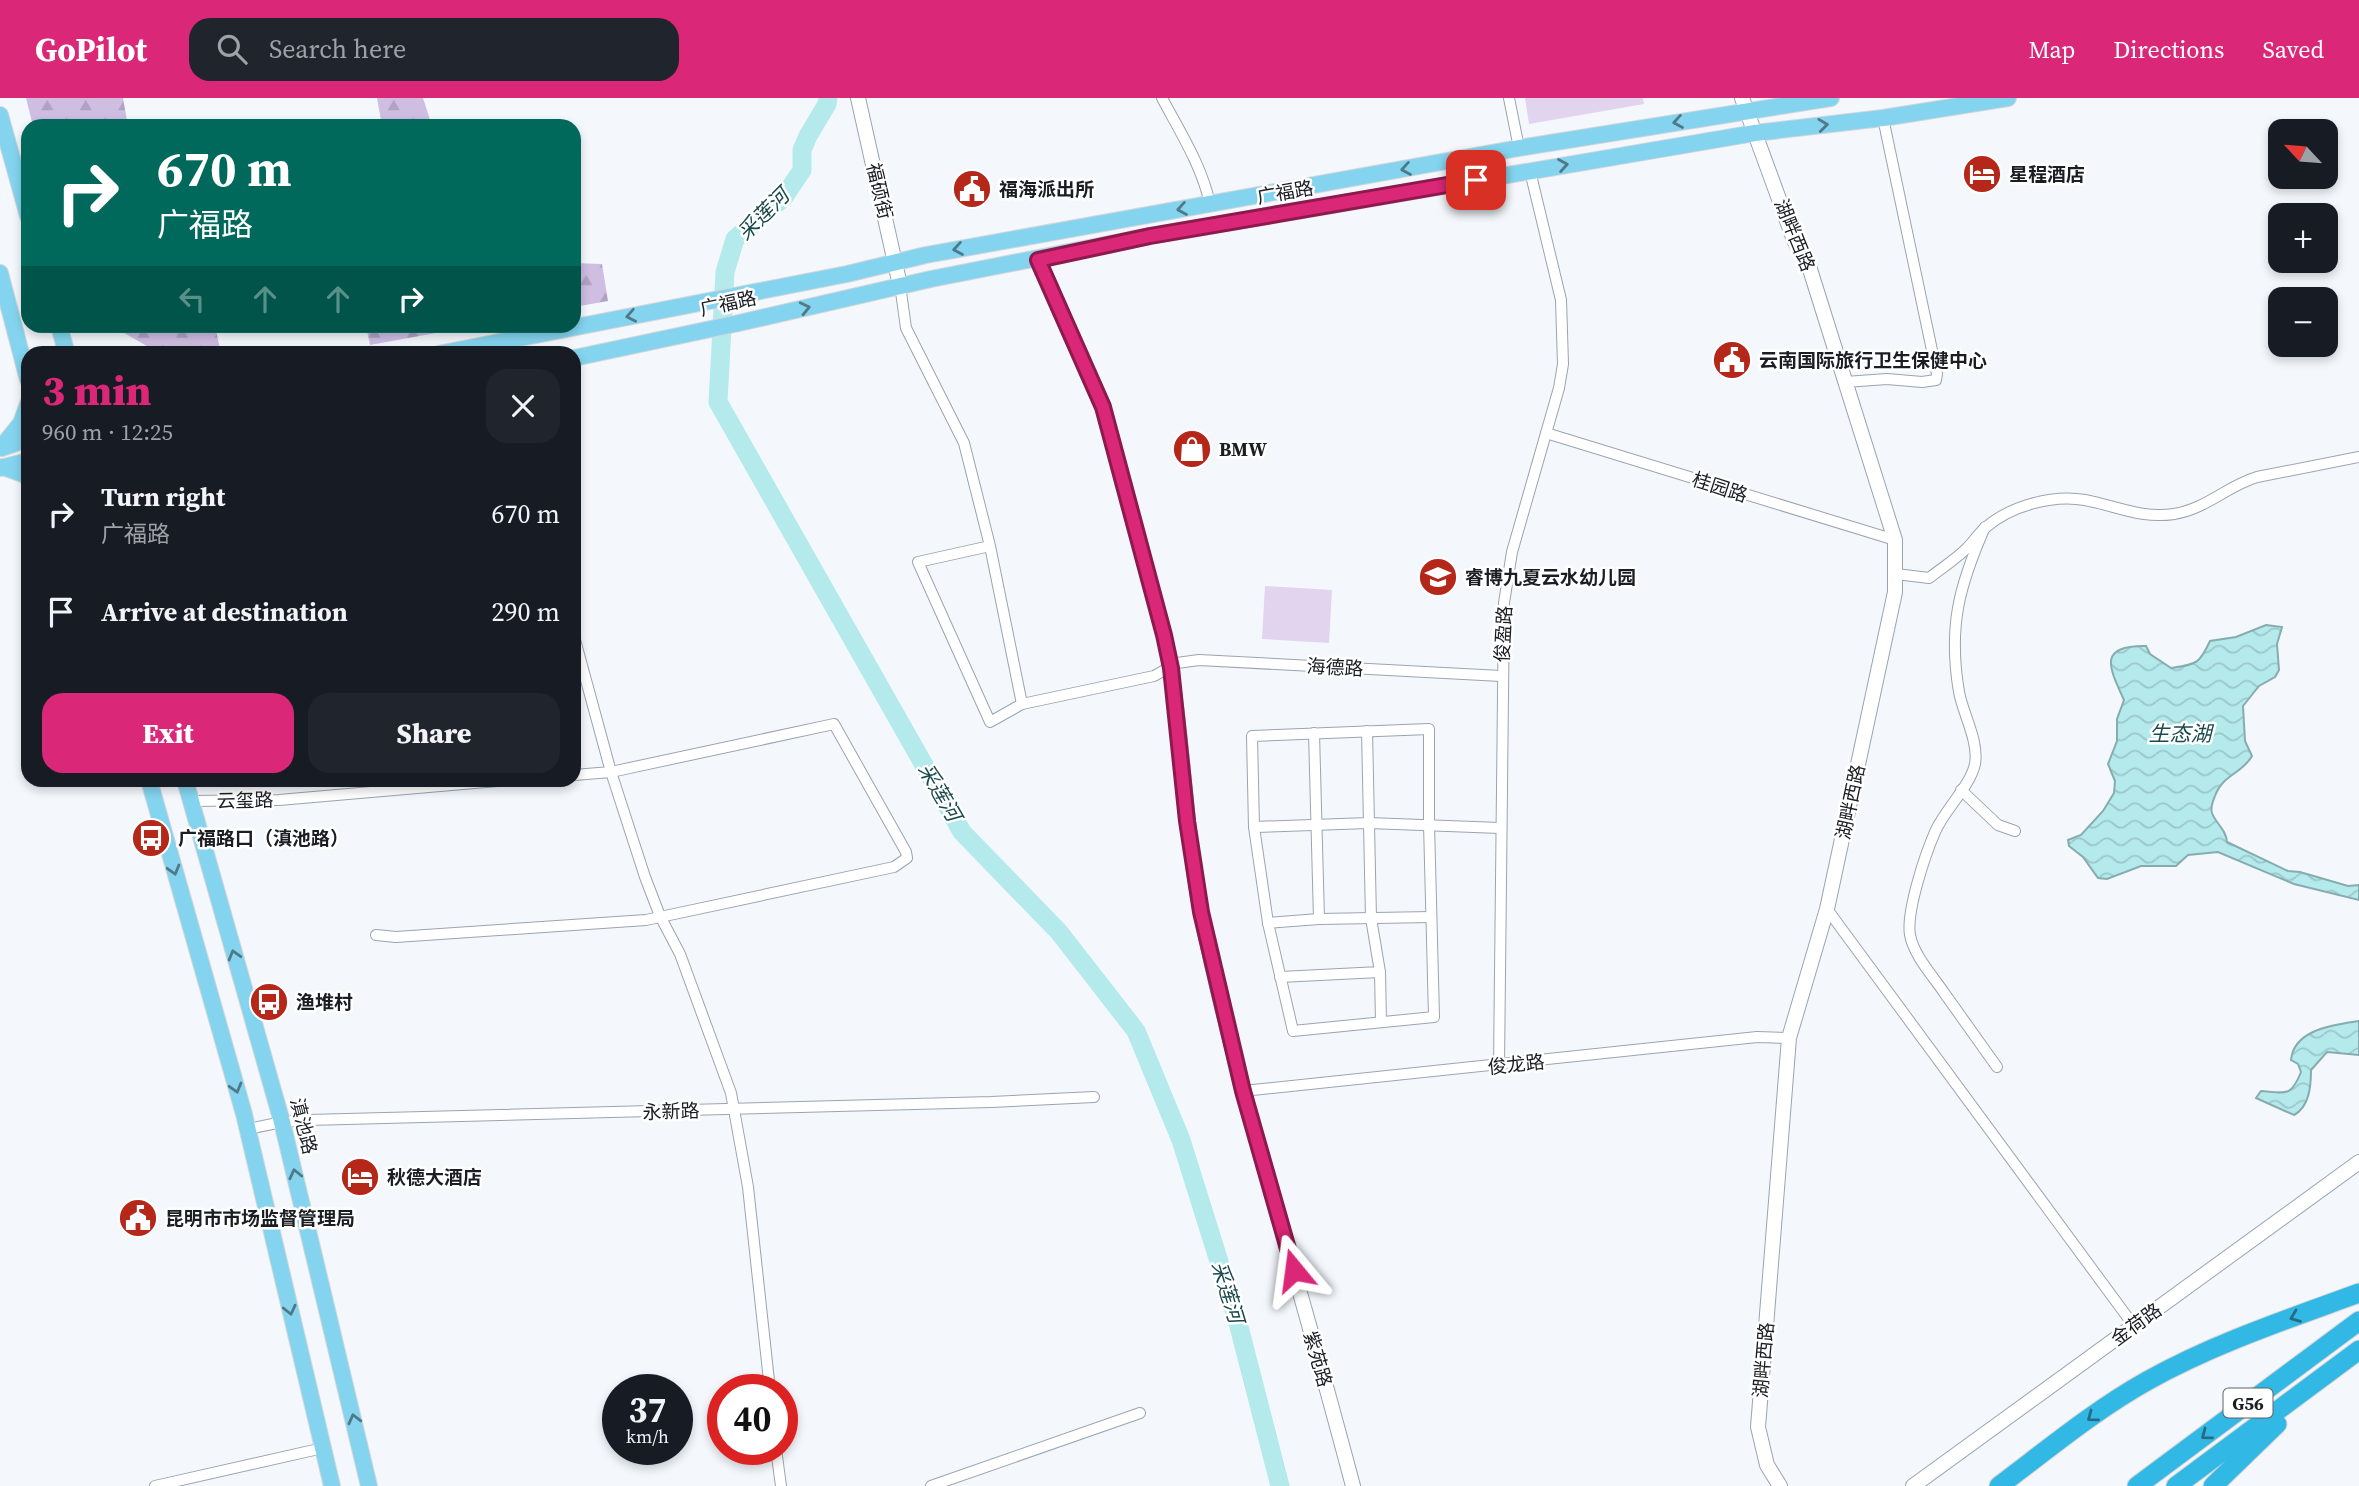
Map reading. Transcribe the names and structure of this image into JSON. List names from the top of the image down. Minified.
{"streets":{"highway":["G56"],"main road":["广福路","滇池路"],"street":["福硕街","湖畔西路","桂园路","俊盈路","海德路","云玺路","俊龙路","永新路","金荷路","紫苑路"]},"crossings":[["福硕街","广福路"],["广福路","湖畔西路"],["广福路","俊盈路"],["广福路","紫苑路"],["湖畔西路","桂园路"],["湖畔西路","俊龙路"],["桂园路","俊盈路"],["俊盈路","海德路"],["俊盈路","俊龙路"],["海德路","紫苑路"],["云玺路","滇池路"],["俊龙路","紫苑路"],["永新路","滇池路"]],"water":["采莲河","生态湖"],"places":{"hotel":["星程酒店","秋德大酒店"],"public building":["福海派出所","云南国际旅行卫生保健中心","昆明市市场监督管理局"],"shop":["BMW"],"school or university":["睿博九夏云水幼儿园"],"bus stop":["广福路口（滇池路）","渔堆村"]},"north":"top left","page":{"header":"GoPilot","search":"Search here","nav":["Map","Directions","Saved"],"map_buttons":["+","−"],"turn":["670 m","广福路"],"heading":["3 min","960 m · 12:25"],"list":[{"name":"Turn right","note":"广福路","value":"670 m"},{"name":"Arrive at destination","value":"290 m"}],"buttons":["Exit","Share"],"speed":"37 km/h","limit":"40"}}
